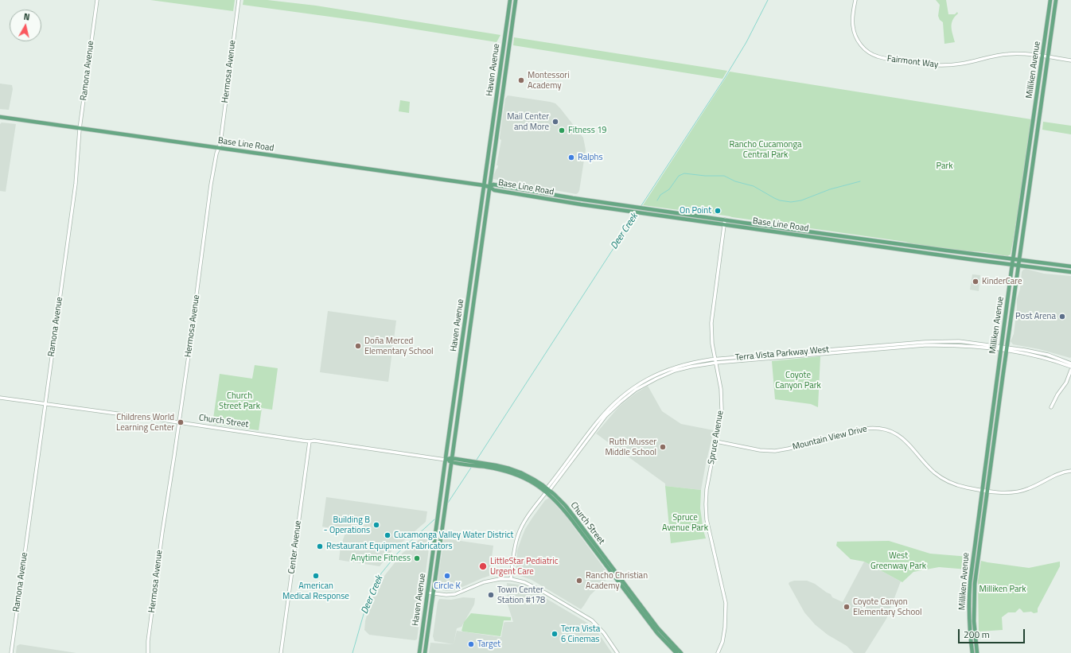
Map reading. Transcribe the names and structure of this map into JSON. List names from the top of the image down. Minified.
{"streets":{"main road":["Haven Avenue","Milliken Avenue","Base Line Road","Church Street"],"street":["Fairmont Way","Ramona Avenue","Hermosa Avenue","Terra Vista Parkway West","Spruce Avenue","Mountain View Drive","Center Avenue"]},"crossings":[["Fairmont Way","Milliken Avenue"],["Haven Avenue","Base Line Road"],["Haven Avenue","Church Street"],["Milliken Avenue","Base Line Road"],["Milliken Avenue","Terra Vista Parkway West"],["Milliken Avenue","Mountain View Drive"],["Ramona Avenue","Base Line Road"],["Ramona Avenue","Church Street"],["Hermosa Avenue","Base Line Road"],["Hermosa Avenue","Church Street"],["Base Line Road","Spruce Avenue"],["Terra Vista Parkway West","Church Street"],["Terra Vista Parkway West","Spruce Avenue"],["Church Street","Center Avenue"],["Spruce Avenue","Mountain View Drive"]],"water":["Deer Creek"],"parks":["Rancho Cucamonga Central Park","Park","Coyote Canyon Park","Church Street Park","Spruce Avenue Park","West Greenway Park","Milliken Park"],"places":["Montessori Academy","Mail Center and More","Fitness 19","Ralphs","On Point","KinderCare","Post Arena","Doña Merced Elementary School","Childrens World Learning Center","Ruth Musser Middle School","Building B - Operations","Cucamonga Valley Water District","Restaurant Equipment Fabricators","Anytime Fitness","LittleStar Pediatric Urgent Care","American Medical Response","Circle K","Rancho Christian Academy","Town Center Station #178","Coyote Canyon Elementary School","Terra Vista 6 Cinemas","Target"],"scale_bar":"200 m","north":"top"}
